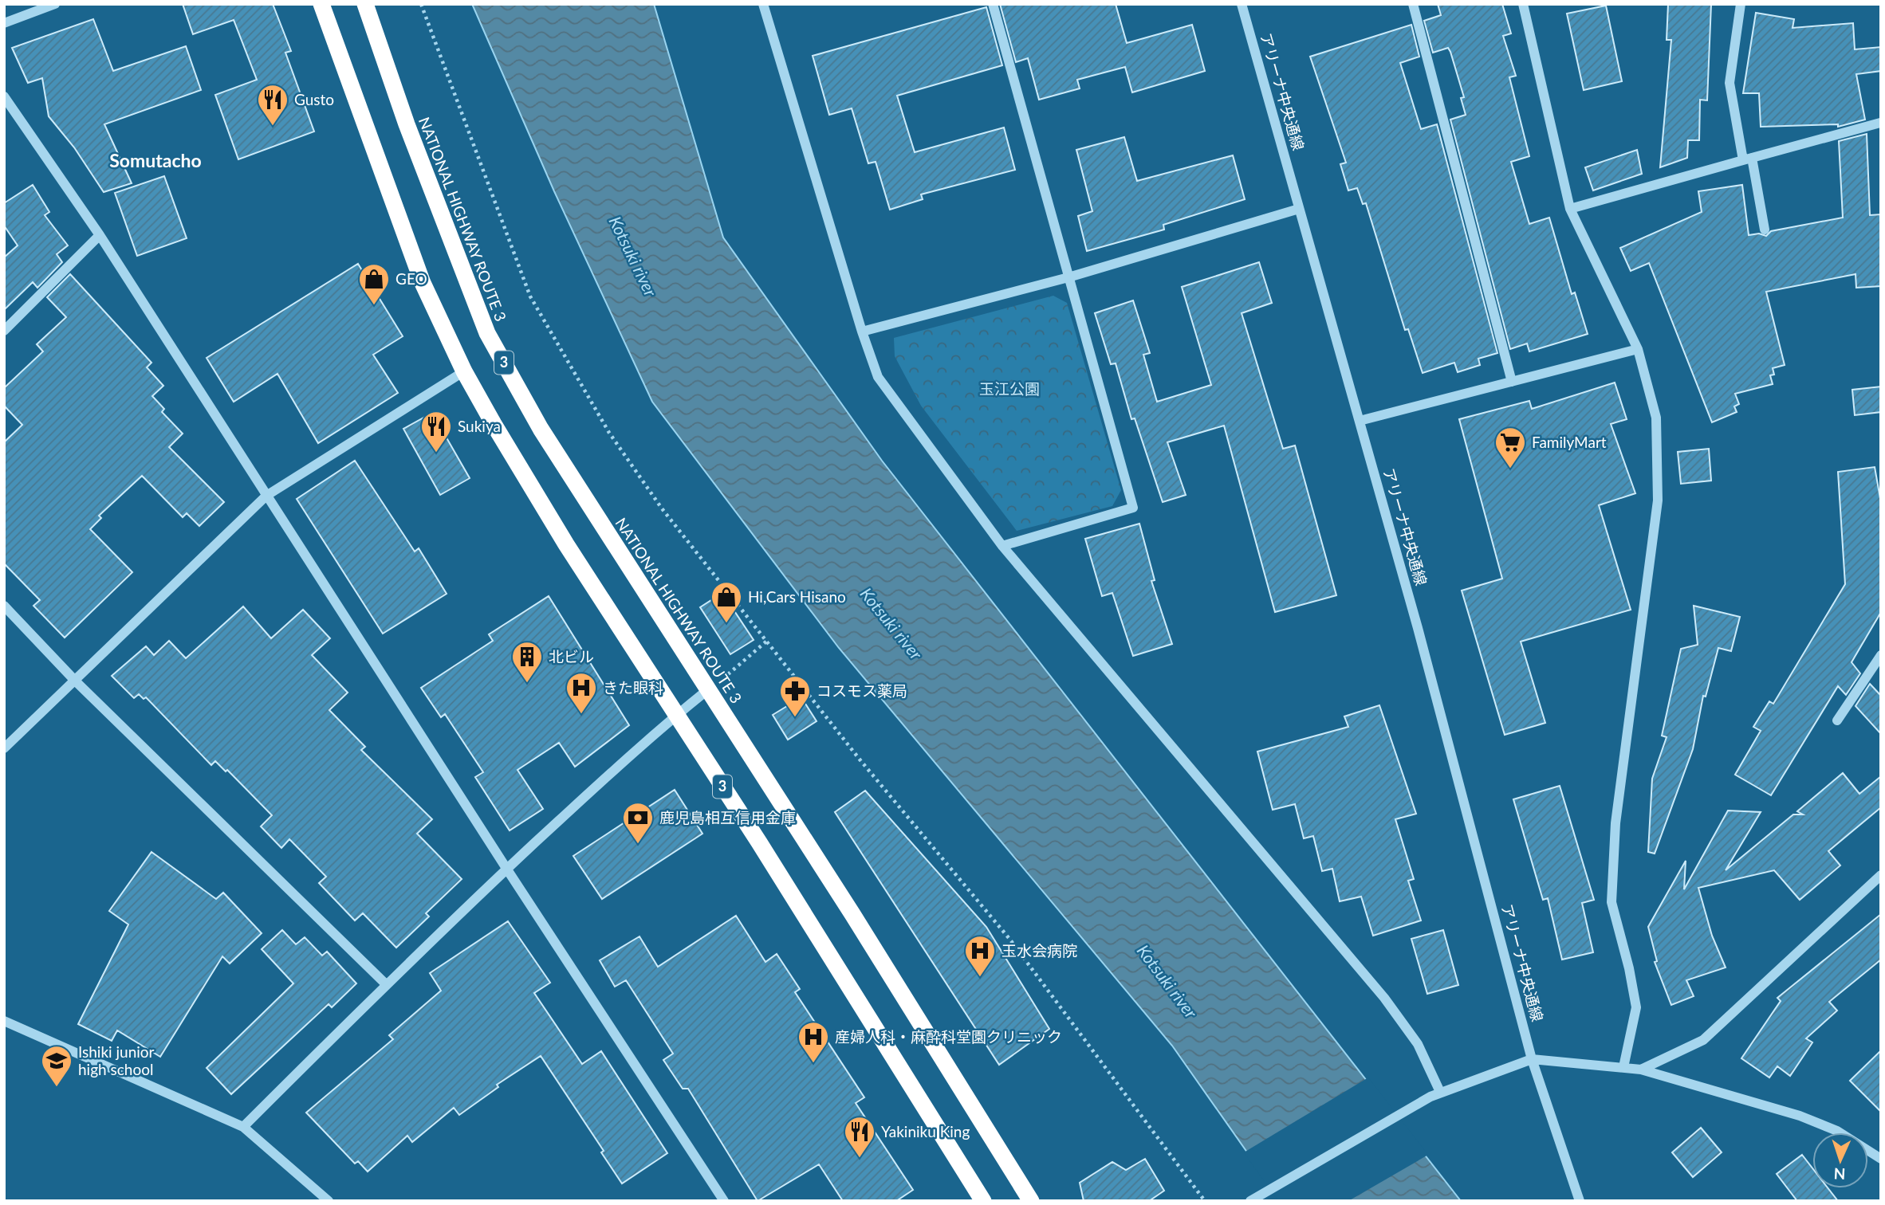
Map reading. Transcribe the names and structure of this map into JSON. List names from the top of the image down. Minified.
{"streets":{"highway":["NATIONAL HIGHWAY ROUTE 3","3"],"street":["アリーナ中央通線"]},"districts":["Somutacho"],"water":["Kotsuki river"],"parks":["玉江公園"],"places":{"restaurant":["Gusto","Sukiya","Yakiniku King"],"shop":["GEO","Hi,Cars Hisano"],"supermarket":["FamilyMart"],"building":["北ビル"],"hospital":["きた眼科","玉水会病院","産婦人科・麻酔科堂園クリニック"],"pharmacy":["コスモス薬局"],"bank":["鹿児島相互信用金庫"],"school or university":["Ishiki junior high school"]},"north":"bottom"}
